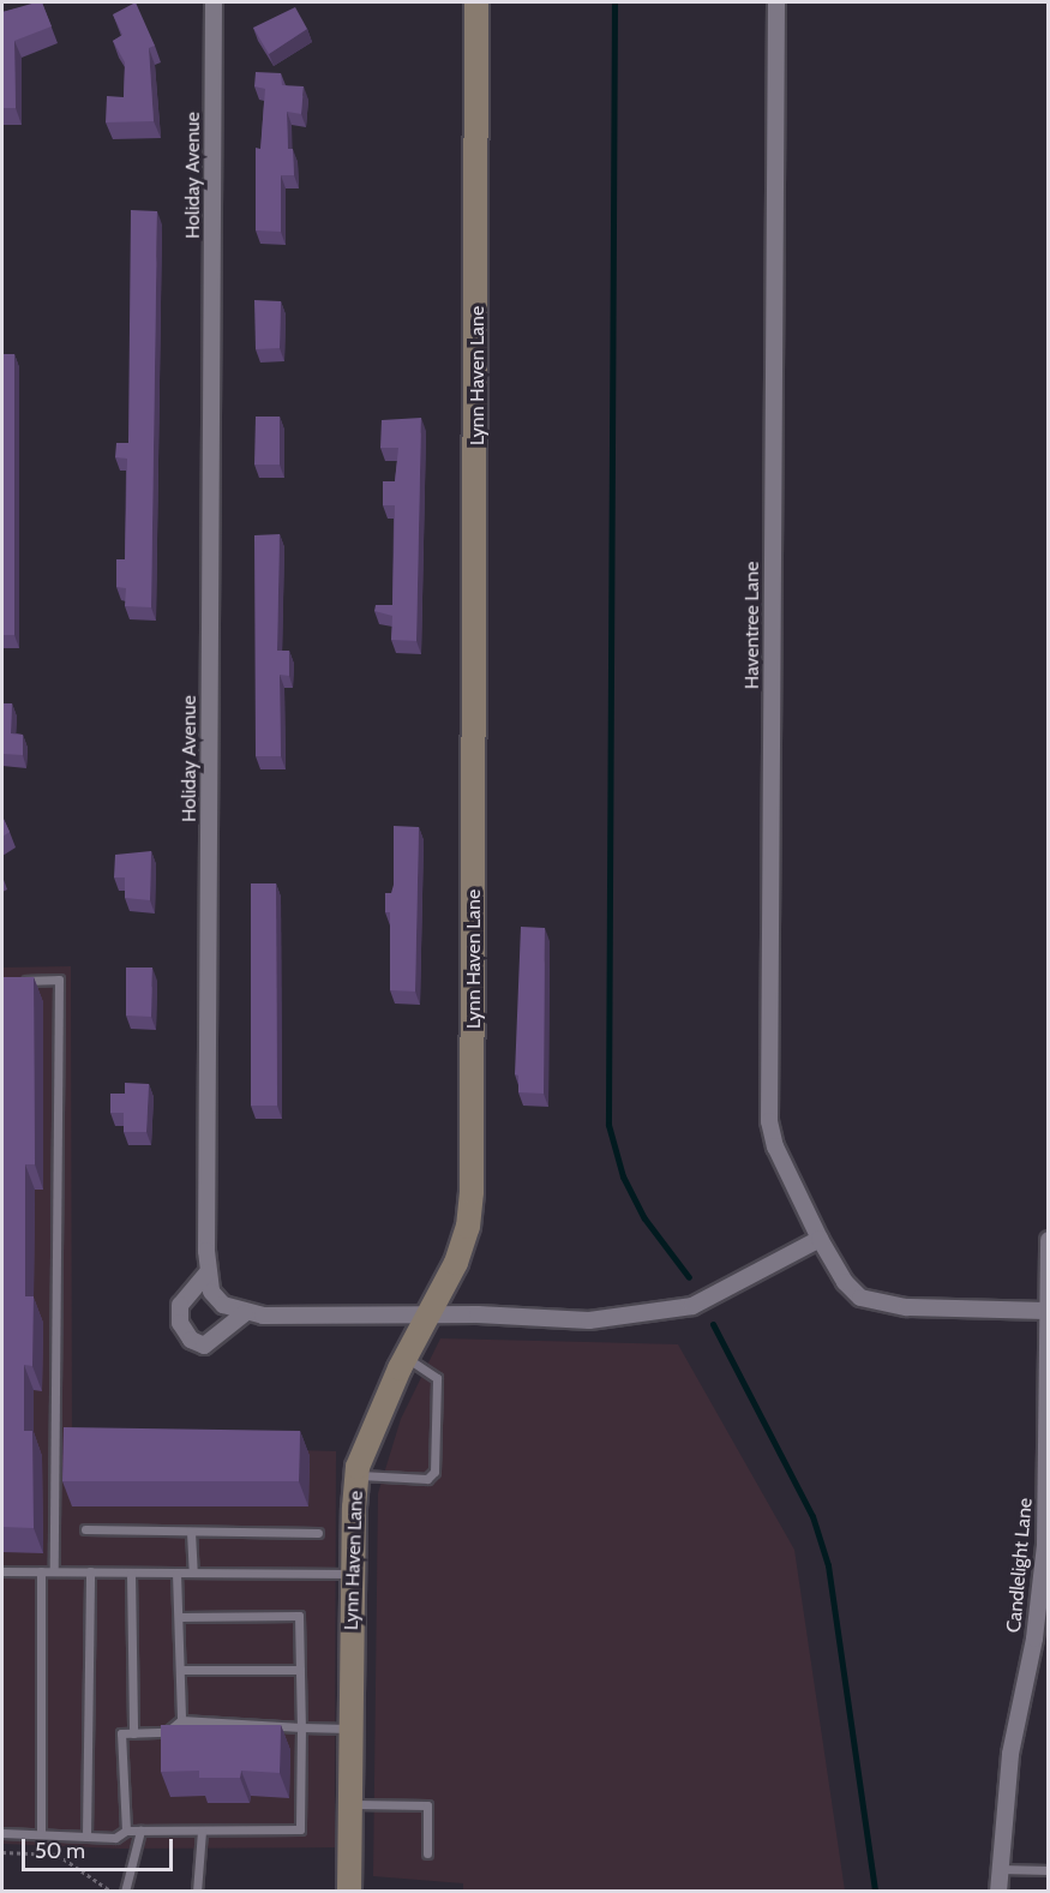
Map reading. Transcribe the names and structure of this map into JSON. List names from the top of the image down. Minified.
{"streets":{"street":["Holiday Avenue","Lynn Haven Lane","Haventree Lane","Candlelight Lane"]},"crossings":[["Holiday Avenue","Lynn Haven Lane"],["Holiday Avenue","Haventree Lane"],["Haventree Lane","Candlelight Lane"]],"scale_bar":"50 m"}
